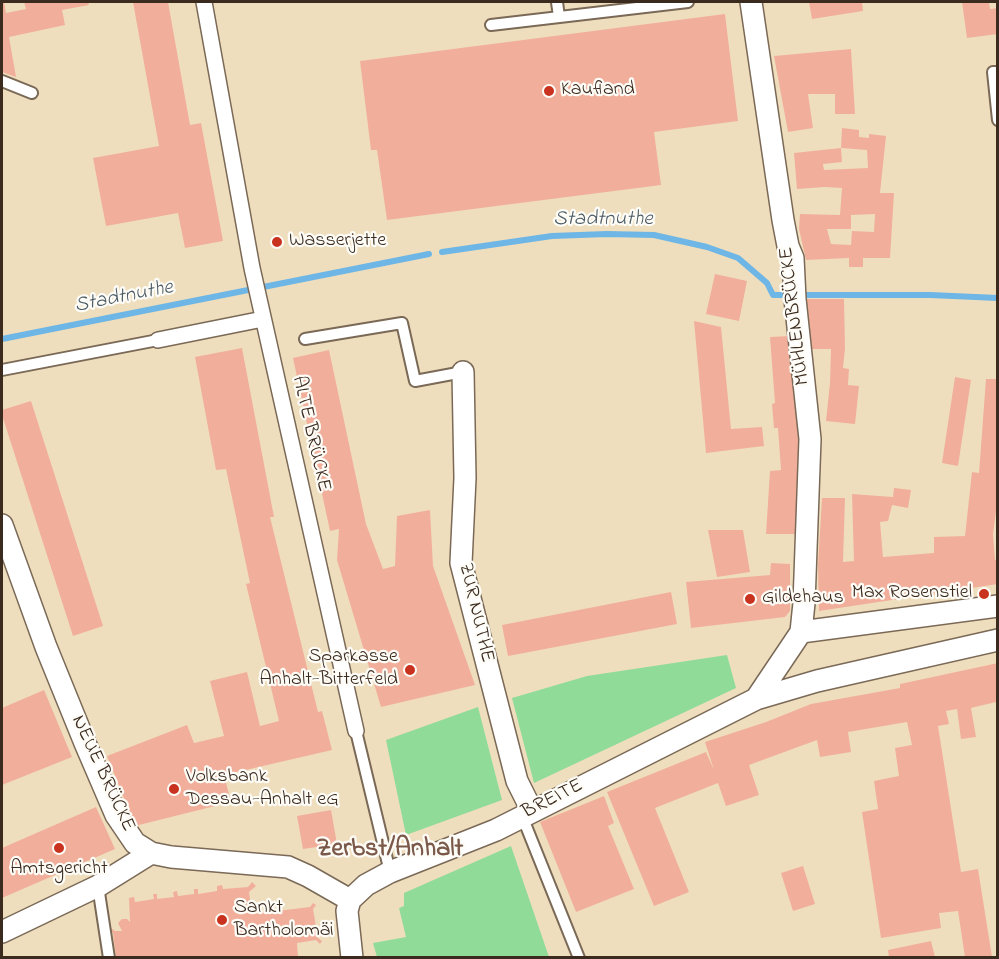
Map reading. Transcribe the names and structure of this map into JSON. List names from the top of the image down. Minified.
{"streets":{"street":["MÜHLENBRÜCKE","ALTE BRÜCKE","ZUR NUTHE","NEUE BRÜCKE","BREITE"]},"crossings":[["MÜHLENBRÜCKE","BREITE"],["ALTE BRÜCKE","BREITE"],["ZUR NUTHE","BREITE"]],"districts":["Zerbst/Anhalt"],"water":["Stadtnuthe"],"places":["Kaufland","Wasserjette","Max Rosenstiel","Gildehaus","Sparkasse Anhalt-Bitterfeld","Volksbank Dessau-Anhalt eG","Amtsgericht","Sankt Bartholomäi"]}
